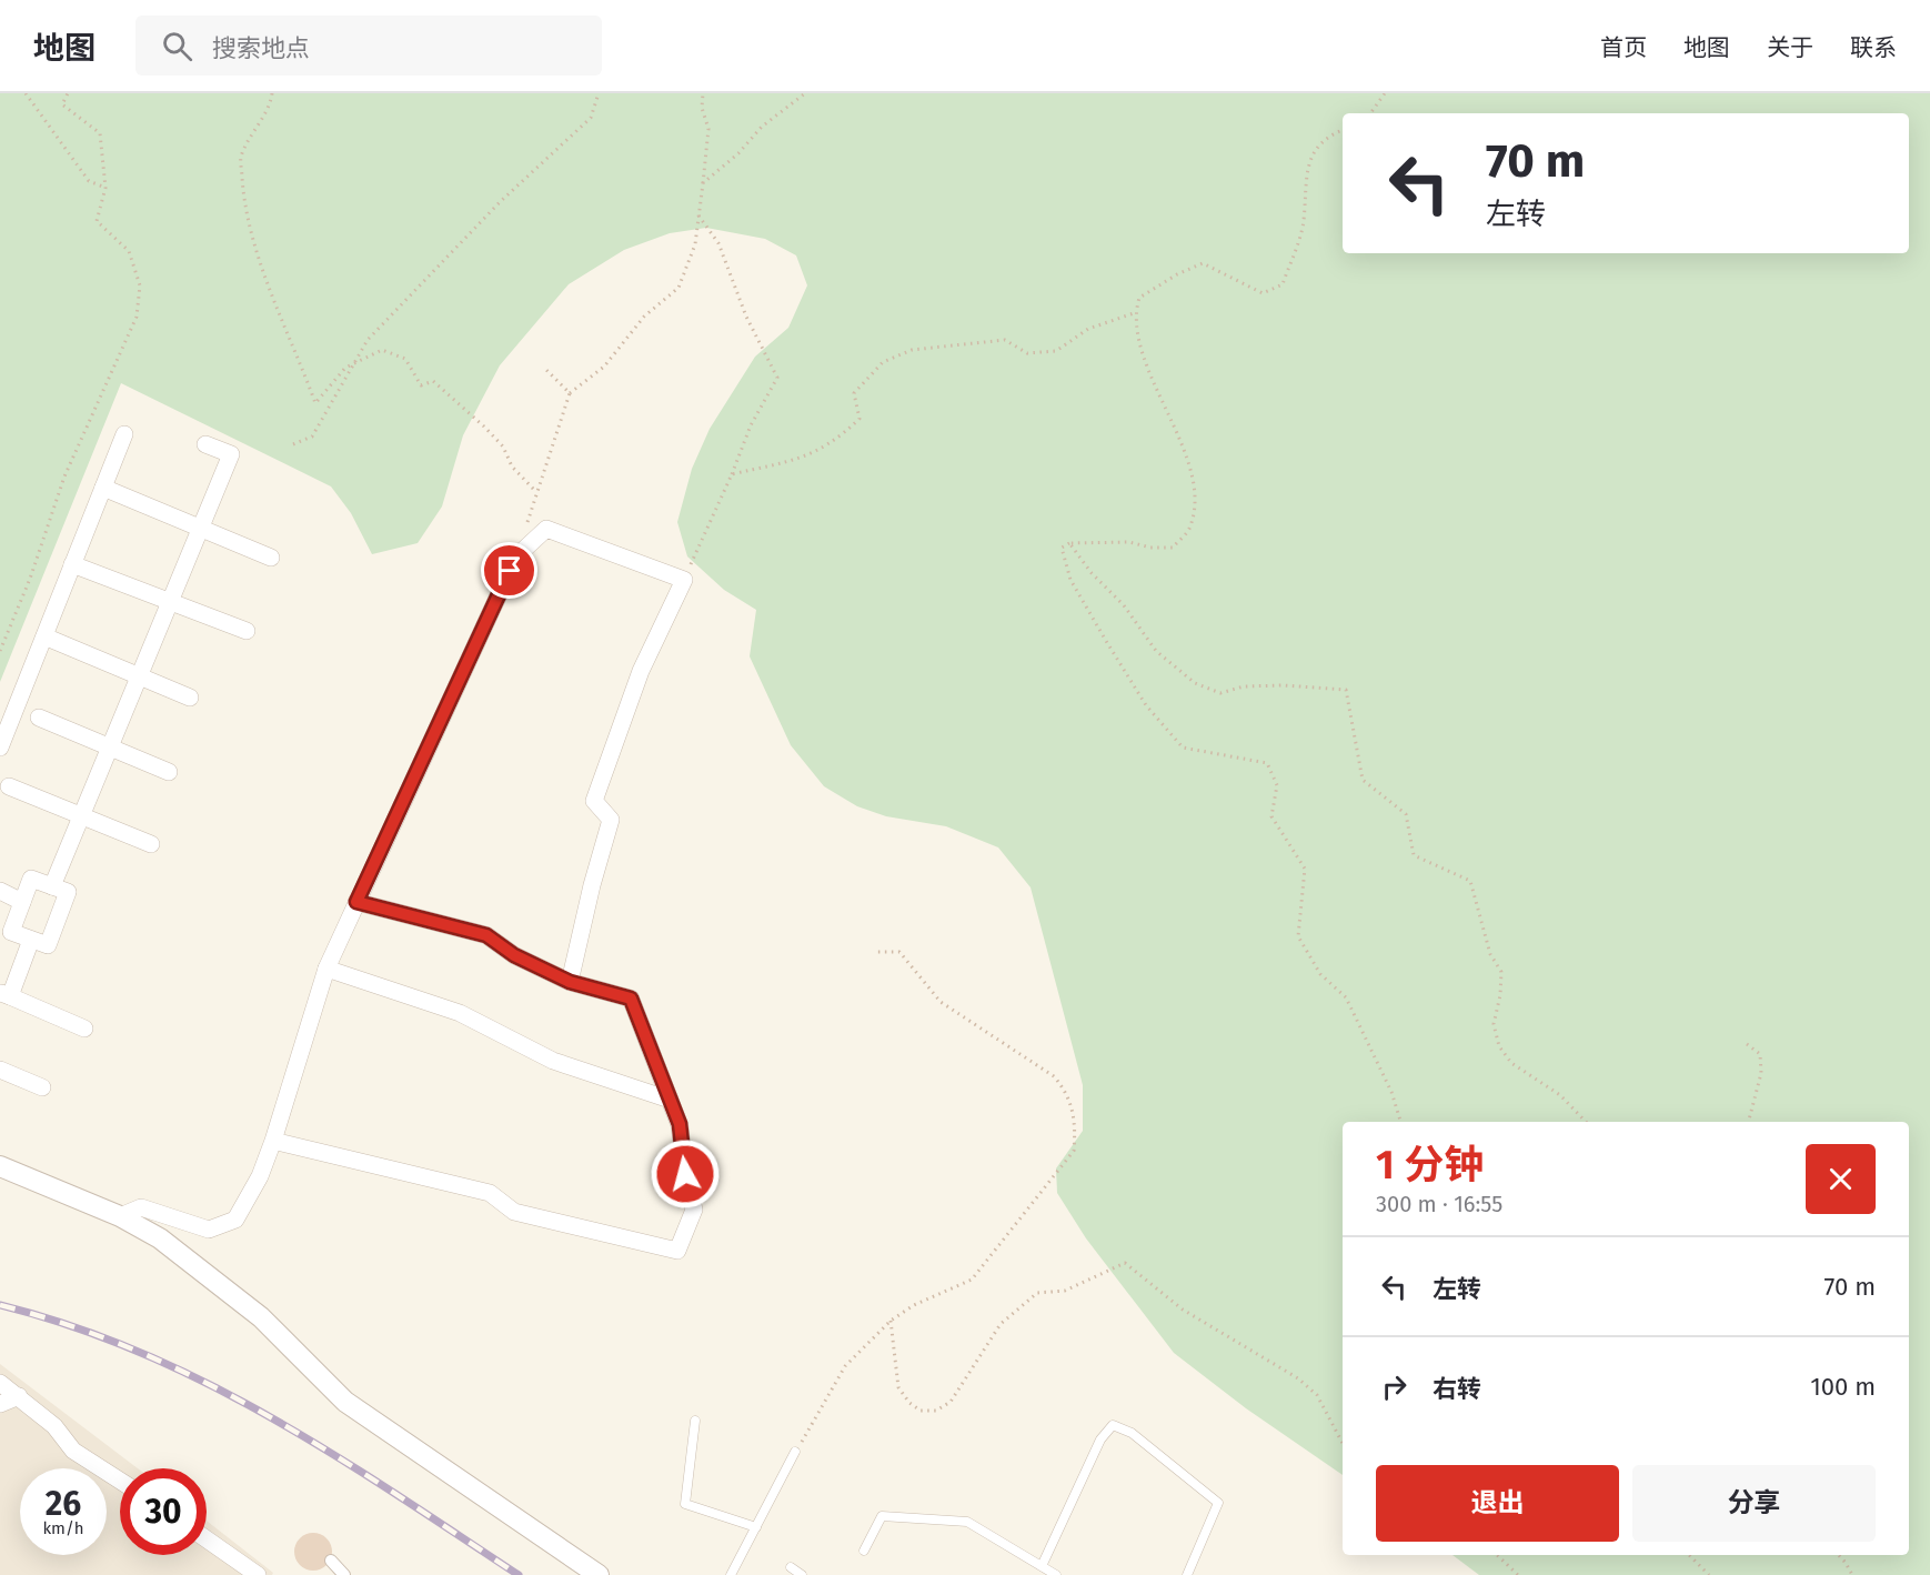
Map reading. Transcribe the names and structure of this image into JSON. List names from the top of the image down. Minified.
{"page":{"header":"地图","search":"搜索地点","nav":["首页","地图","关于","联系"],"turn":["70 m","左转"],"heading":["1 分钟","300 m · 16:55"],"list":[{"name":"左转","value":"70 m"},{"name":"右转","value":"100 m"}],"buttons":["退出","分享"],"speed":"26 km/h","limit":"30"}}
